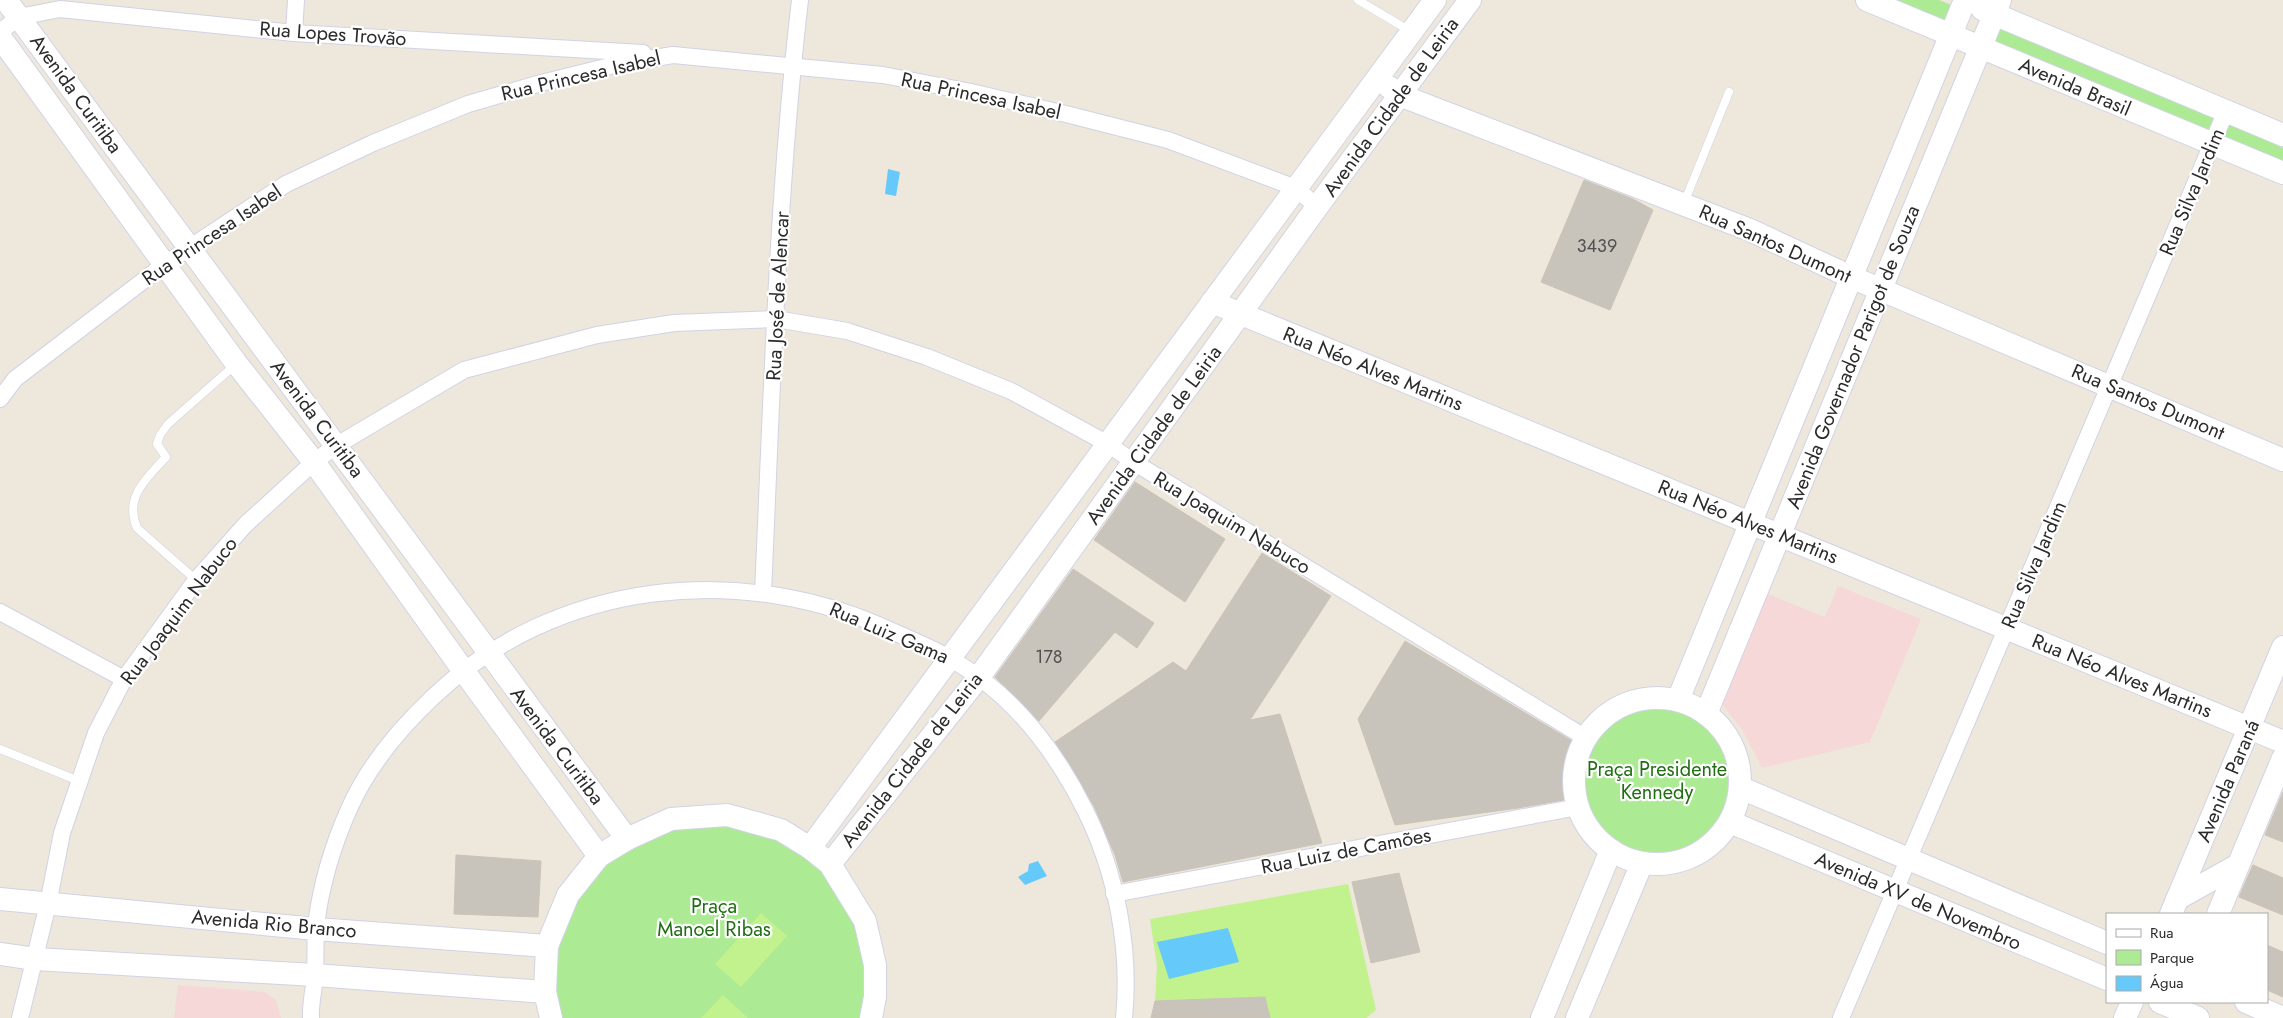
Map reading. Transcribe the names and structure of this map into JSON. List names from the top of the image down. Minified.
{"streets":{"main road":["Avenida Brasil","Avenida Curitiba","Avenida Cidade de Leiria","Rua Santos Dumont","Avenida Governador Parigot de Souza","Rua Néo Alves Martins","Avenida Paraná","Avenida XV de Novembro","Avenida Rio Branco"],"street":["Rua Lopes Trovão","Rua Princesa Isabel","Rua Silva Jardim","Rua José de Alencar","Rua Joaquim Nabuco","Rua Luiz Gama","Rua Luiz de Camões"]},"crossings":[["Rua Lopes Trovão","Rua Princesa Isabel"],["Rua Lopes Trovão","Avenida Curitiba"],["Rua Princesa Isabel","Avenida Curitiba"],["Rua Princesa Isabel","Avenida Cidade de Leiria"],["Rua Princesa Isabel","Rua José de Alencar"],["Avenida Brasil","Rua Silva Jardim"],["Avenida Brasil","Avenida Governador Parigot de Souza"],["Avenida Curitiba","Rua Joaquim Nabuco"],["Avenida Curitiba","Rua Luiz Gama"],["Avenida Cidade de Leiria","Rua Santos Dumont"],["Avenida Cidade de Leiria","Rua Néo Alves Martins"],["Avenida Cidade de Leiria","Rua Joaquim Nabuco"],["Avenida Cidade de Leiria","Rua Luiz Gama"],["Rua Silva Jardim","Rua Santos Dumont"],["Rua Silva Jardim","Rua Néo Alves Martins"],["Rua Silva Jardim","Avenida XV de Novembro"],["Rua Santos Dumont","Avenida Governador Parigot de Souza"],["Rua José de Alencar","Rua Joaquim Nabuco"],["Rua José de Alencar","Rua Luiz Gama"],["Avenida Governador Parigot de Souza","Rua Néo Alves Martins"],["Avenida Governador Parigot de Souza","Rua Joaquim Nabuco"],["Avenida Governador Parigot de Souza","Rua Luiz de Camões"],["Avenida Governador Parigot de Souza","Avenida XV de Novembro"],["Rua Néo Alves Martins","Avenida Paraná"],["Rua Joaquim Nabuco","Rua Luiz de Camões"],["Rua Joaquim Nabuco","Avenida XV de Novembro"],["Rua Joaquim Nabuco","Avenida Rio Branco"],["Rua Luiz Gama","Rua Luiz de Camões"],["Rua Luiz Gama","Avenida Rio Branco"],["Rua Luiz de Camões","Avenida XV de Novembro"]],"parks":["Praça Presidente Kennedy","Praça Manoel Ribas"],"house_numbers":["3439","178"],"legend":["Rua","Parque","Água"]}
